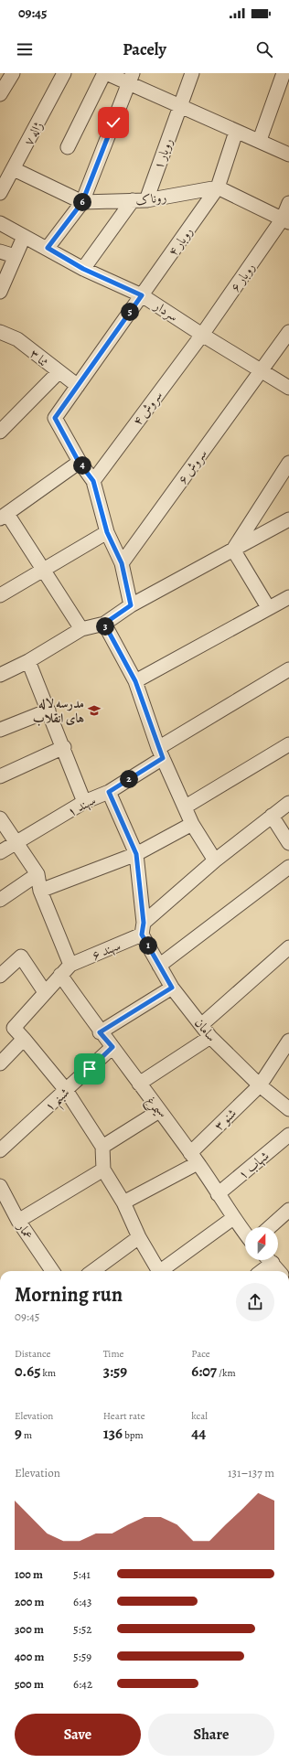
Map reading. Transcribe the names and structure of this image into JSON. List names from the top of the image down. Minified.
{"streets":{"street":["ژاله ۷","روبار ۱","روناک","روبار ۴","روبار ۶","سردار","ثنا ۳","سروش ۴","سروش ۶","سهند ۱","سهند ۶","سامان","شبنم ۱","سیمرغ","شنو ۳","شهاب ۱","عمار"]},"crossings":[["روبار ۱","روناک"],["روناک","روبار ۴"],["روبار ۴","سردار"],["روبار ۴","ثنا ۳"],["روبار ۶","سردار"],["روبار ۶","سروش ۴"],["سردار","سروش ۴"],["سردار","سروش ۶"],["سهند ۶","سامان"],["سهند ۶","سیمرغ"],["سامان","شنو ۳"],["شبنم ۱","سیمرغ"],["سیمرغ","شنو ۳"],["سیمرغ","شهاب ۱"]],"places":{"school or university":["مدرسه لاله های انقلاب"]},"north":"top","page":{"status":"09:45","header":"Pacely","pins":["6","5","4","3","2","1"],"heading":["Morning run","09:45"],"stats":[["Distance","0.65 km"],["Time","3:59"],["Pace","6:07 /km"],["Elevation","9 m"],["Heart rate","136 bpm"],["kcal","44"]],"chart":["Elevation","131–137 m"],"list":[{"name":"100 m","note":"5:41"},{"name":"200 m","note":"6:43"},{"name":"300 m","note":"5:52"},{"name":"400 m","note":"5:59"},{"name":"500 m","note":"6:42"}],"buttons":["Save","Share"]}}
